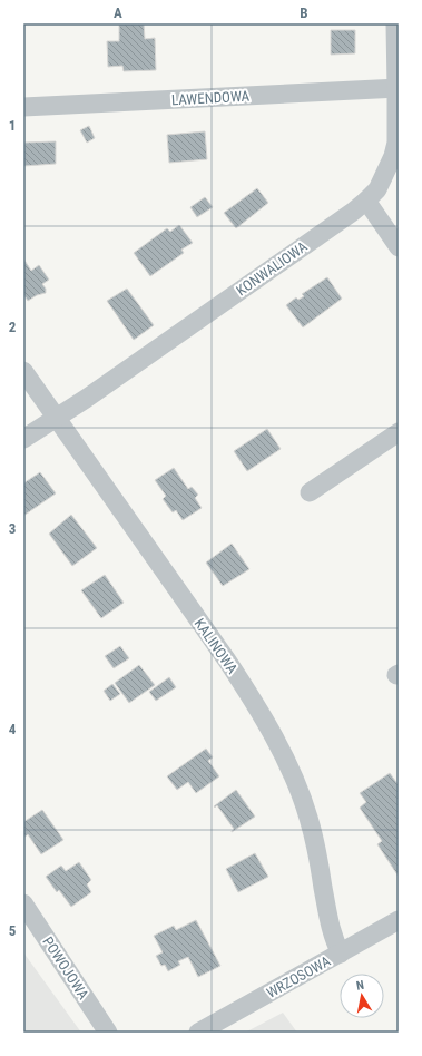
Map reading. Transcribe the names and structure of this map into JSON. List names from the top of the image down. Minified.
{"streets":{"street":["LAWENDOWA","KONWALIOWA","KALINOWA","POWOJOWA","WRZOSOWA"]},"crossings":[["LAWENDOWA","KONWALIOWA"],["KONWALIOWA","KALINOWA"],["KALINOWA","WRZOSOWA"]],"north":"top","grid":{"columns":["A","B"],"rows":["1","2","3","4","5"]}}
